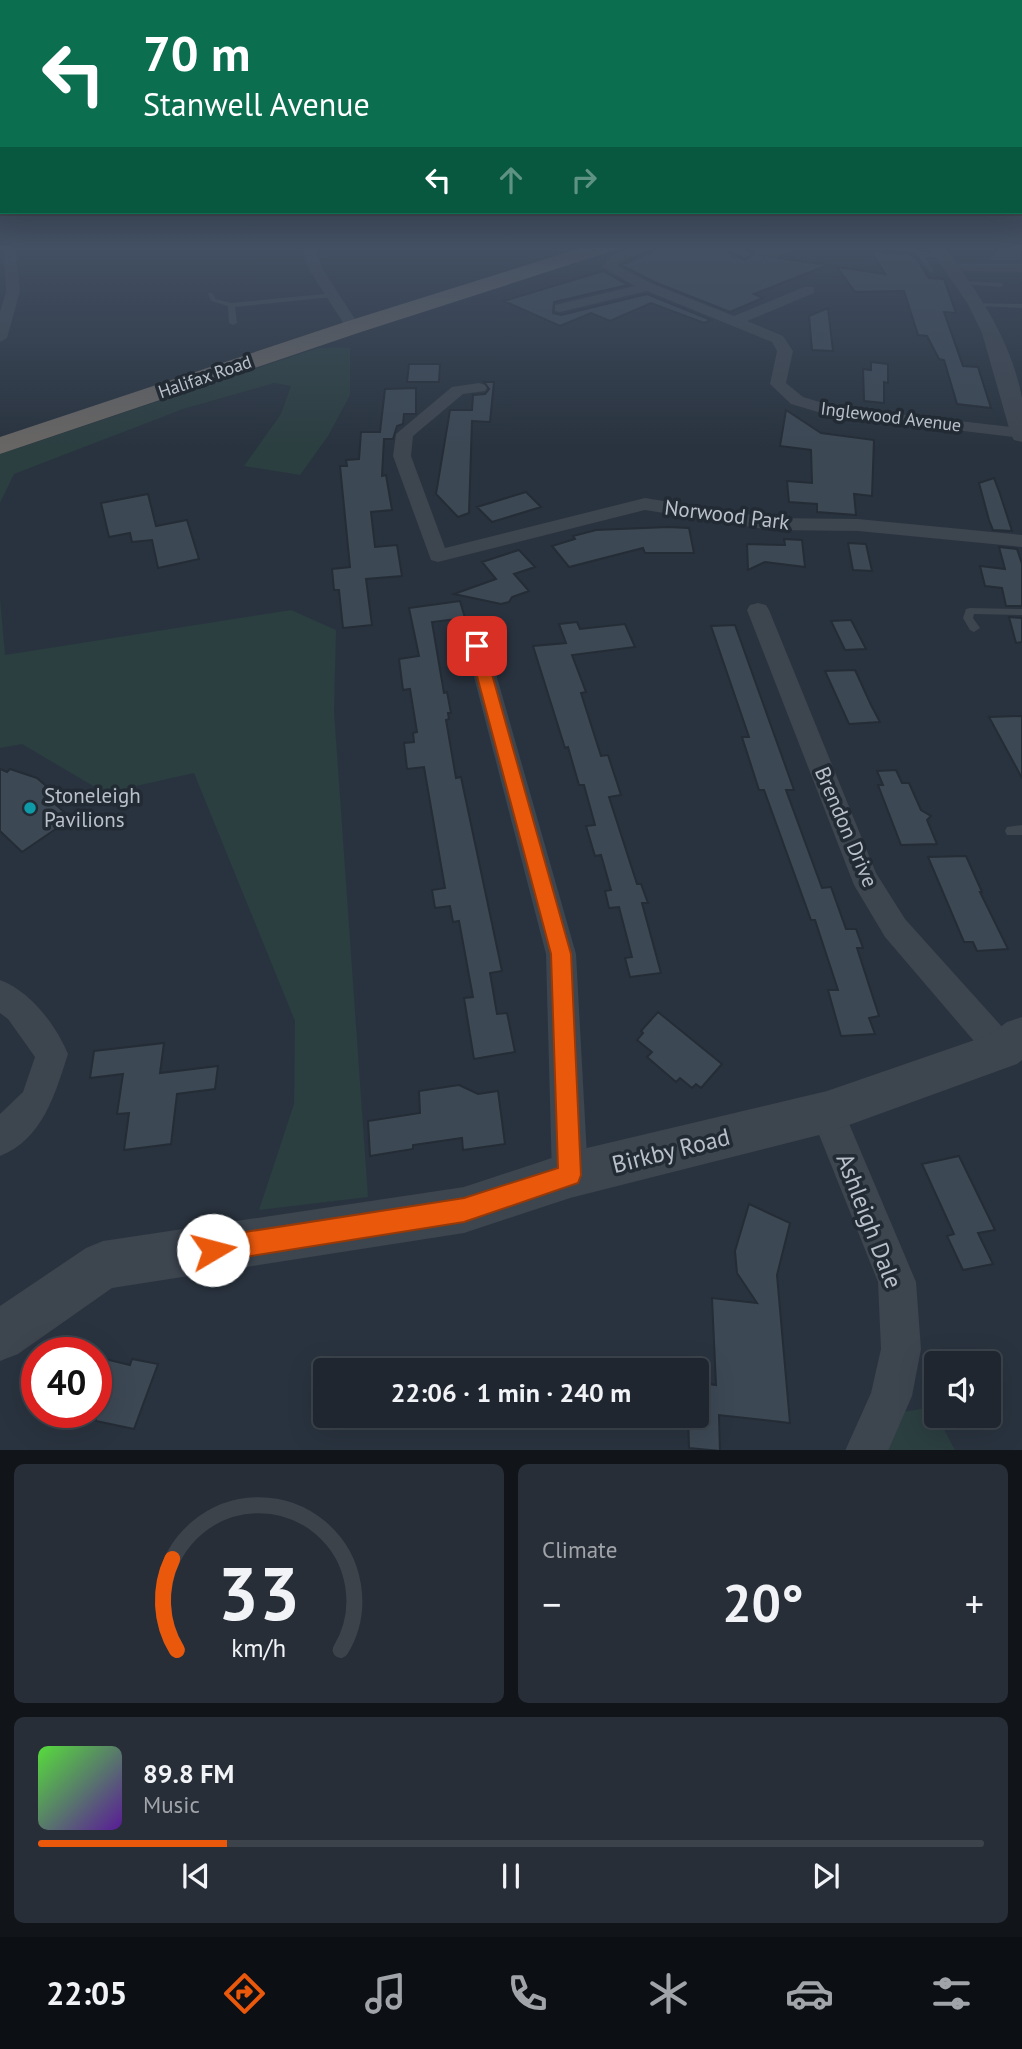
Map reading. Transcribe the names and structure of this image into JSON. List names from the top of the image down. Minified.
{"streets":{"highway":["Halifax Road"],"street":["Inglewood Avenue","Norwood Park","Brendon Drive","Birkby Road","Ashleigh Dale"]},"crossings":[["Brendon Drive","Birkby Road"],["Birkby Road","Ashleigh Dale"]],"places":["Stoneleigh Pavilions"],"page":{"turn":["70 m","Stanwell Avenue"],"limit":"40","trip":"22:06 · 1 min · 240 m","tile":"Climate","heat":["−","20°","+"],"song":["89.8 FM","Music"],"tabs":"22:05","gauge":["33","km/h"]}}
